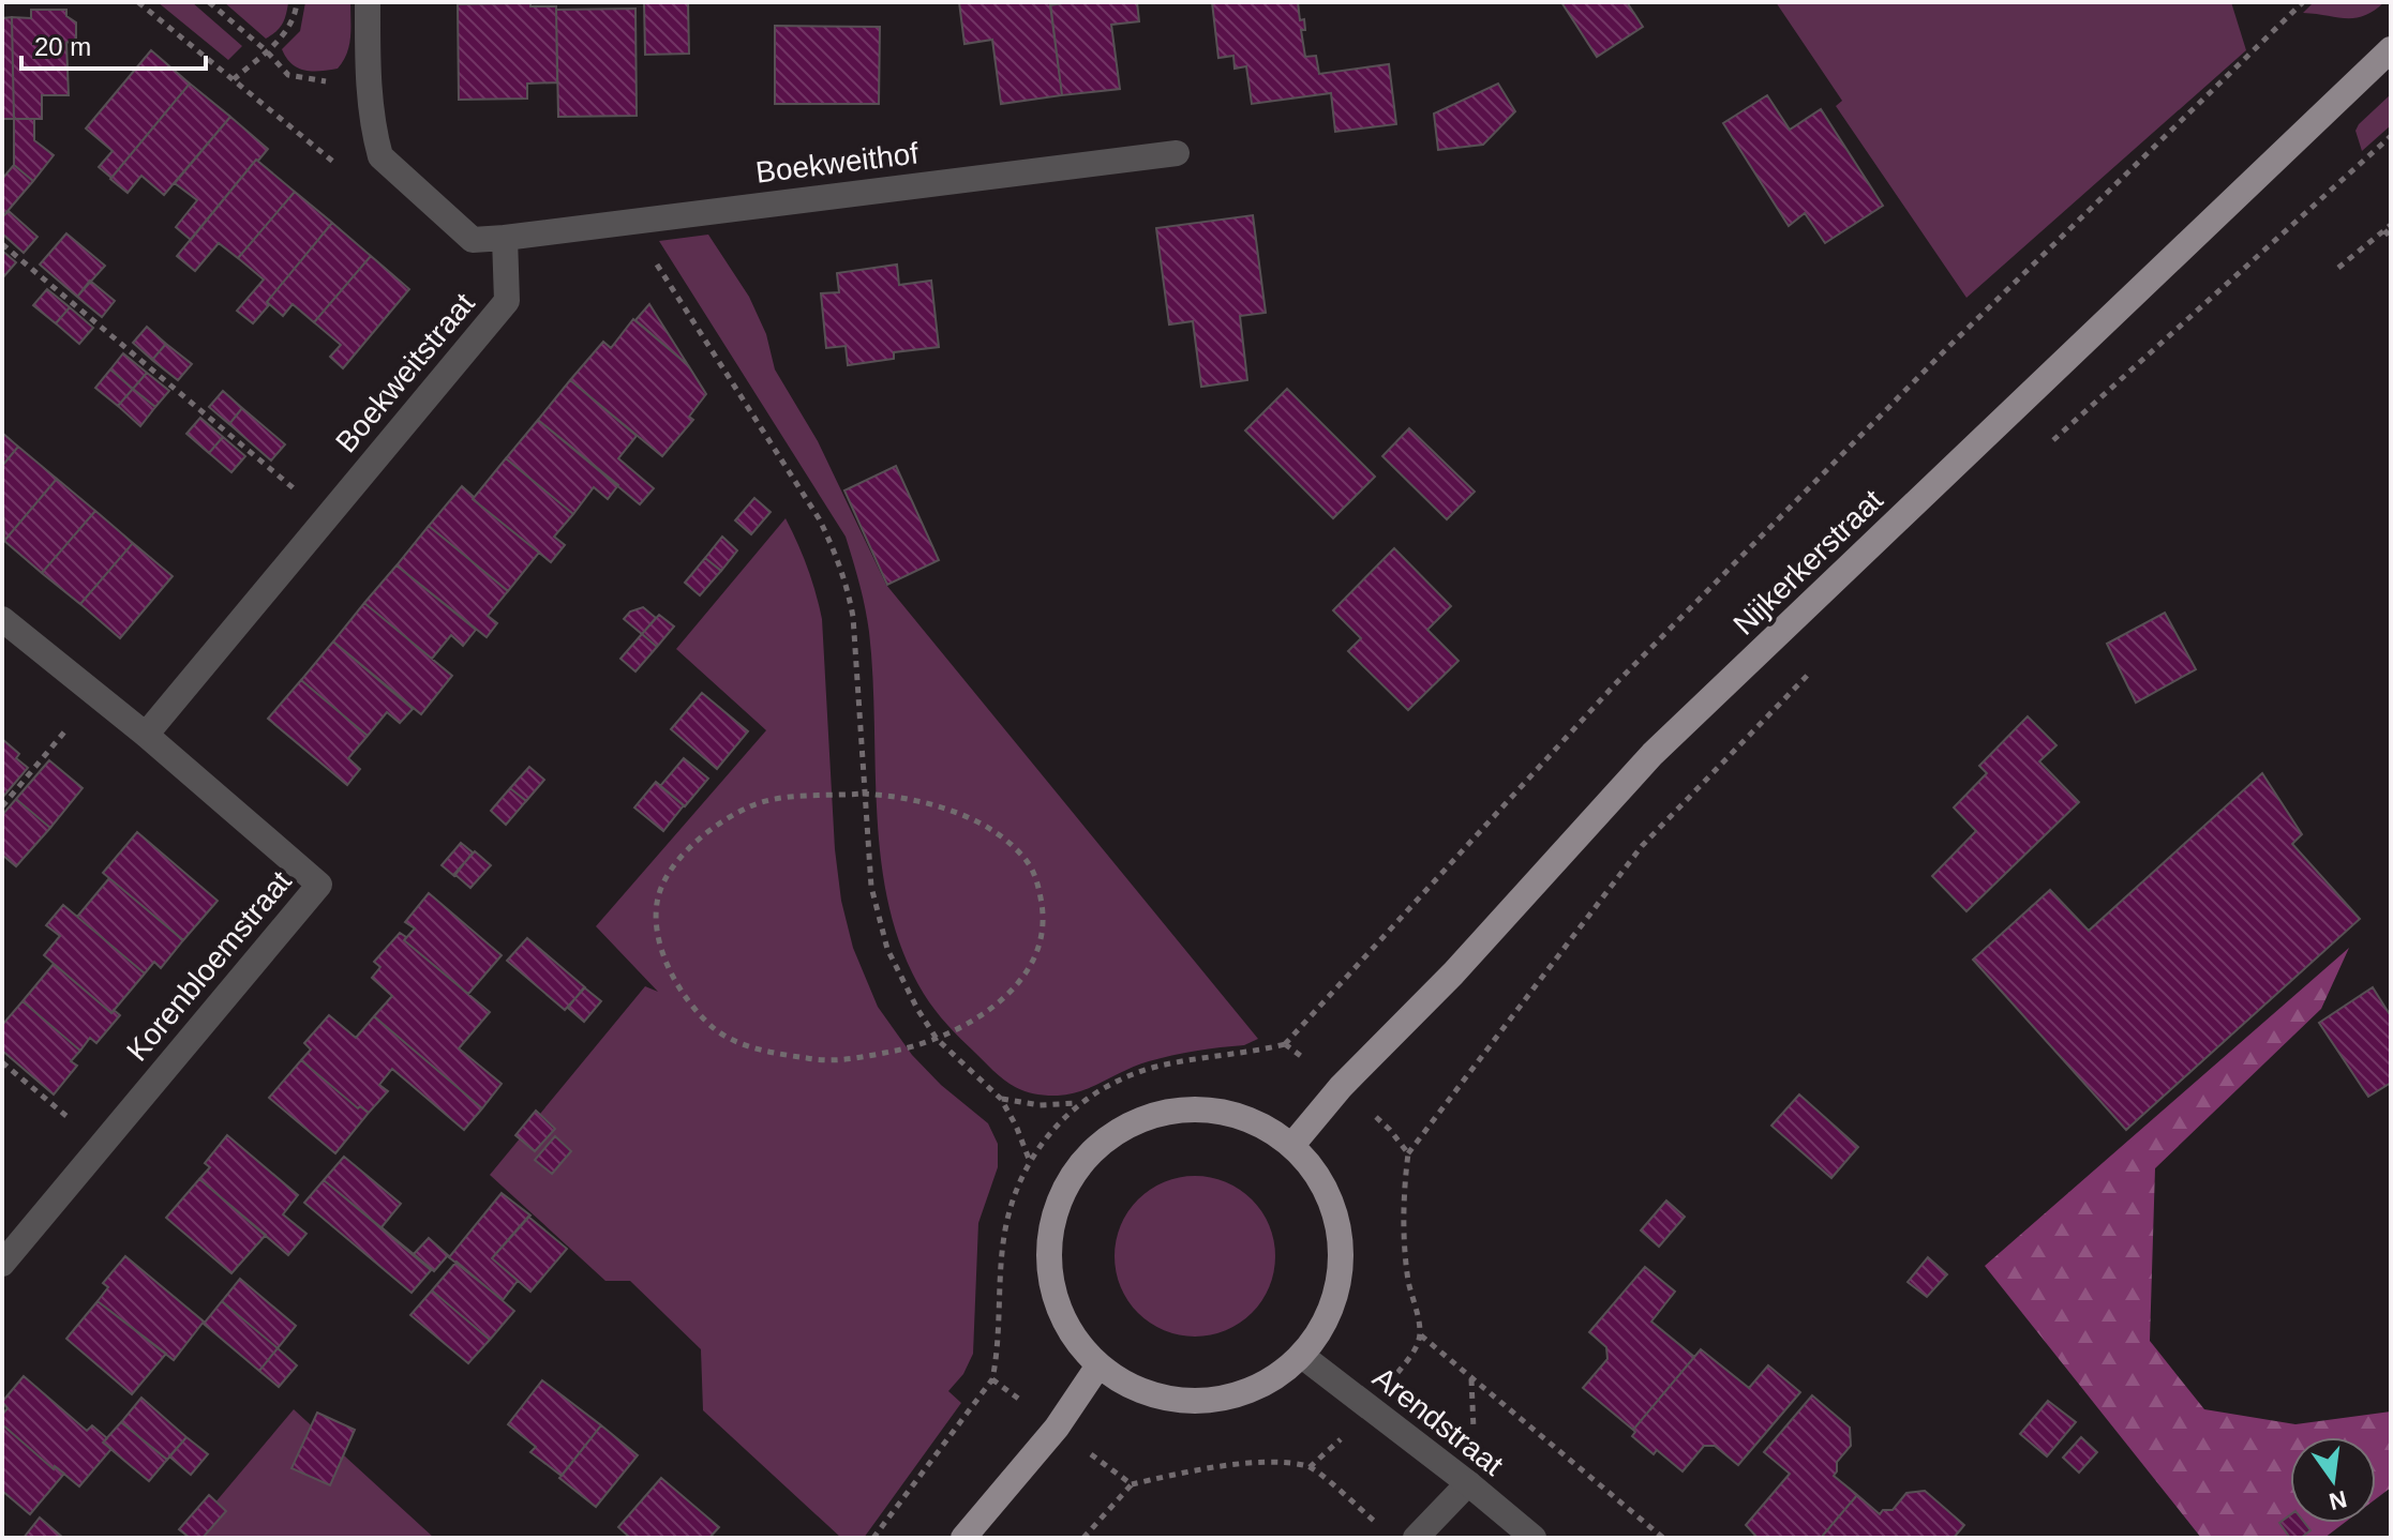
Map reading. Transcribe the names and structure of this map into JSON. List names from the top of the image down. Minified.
{"streets":{"main road":["Nijkerkerstraat"],"street":["Boekweithof","Boekweitstraat","Korenbloemstraat","Arendstraat"]},"crossings":[["Boekweithof","Boekweitstraat"],["Boekweitstraat","Korenbloemstraat"],["Nijkerkerstraat","Arendstraat"]],"scale_bar":"20 m","north":"bottom"}
